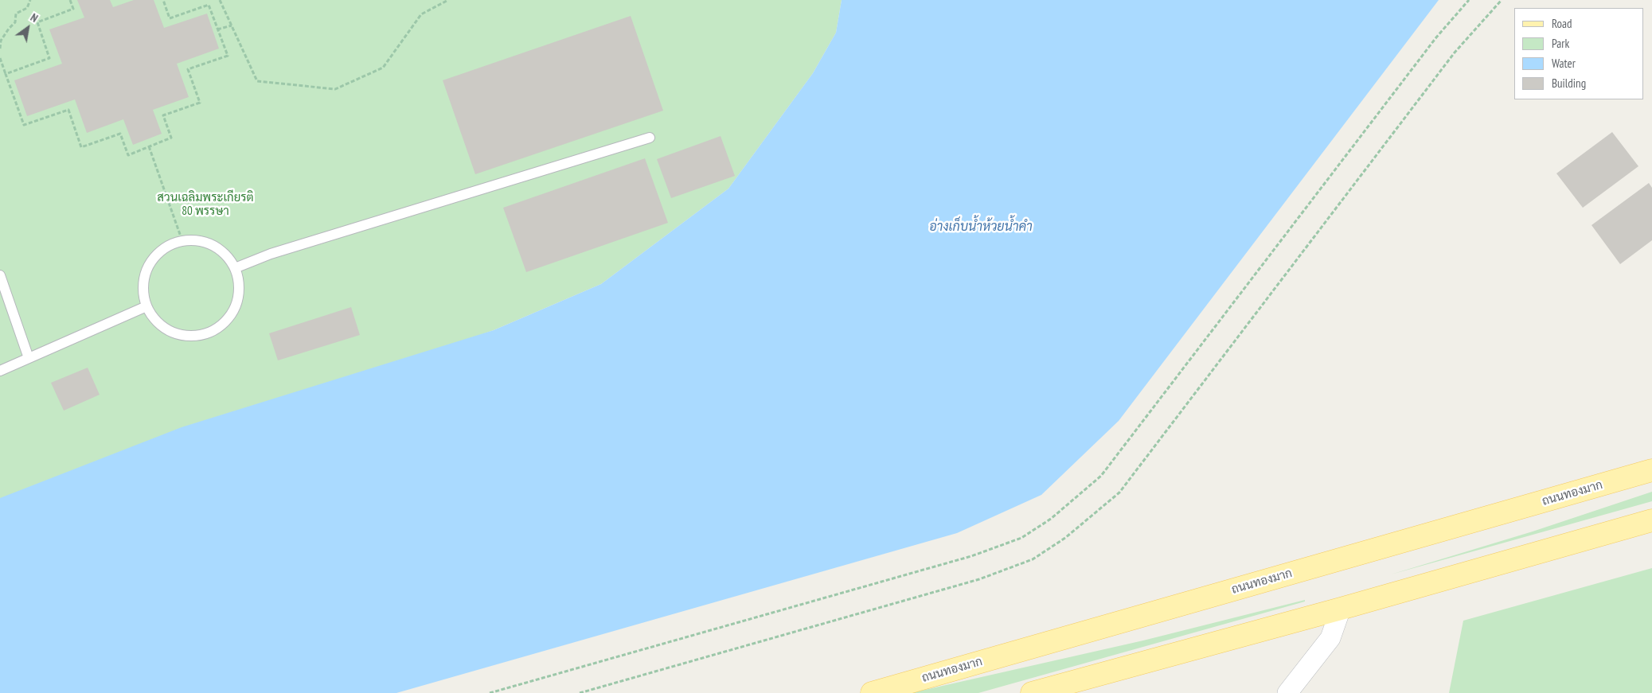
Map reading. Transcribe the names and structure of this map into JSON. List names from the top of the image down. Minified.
{"streets":{"main road":["ถนนทองมาก"]},"water":["อ่างเก็บน้ำห้วยน้ำคำ"],"parks":["สวนเฉลิมพระเกียรติ 80 พรรษา"],"legend":["Road","Park","Water","Building"],"north":"top right"}
